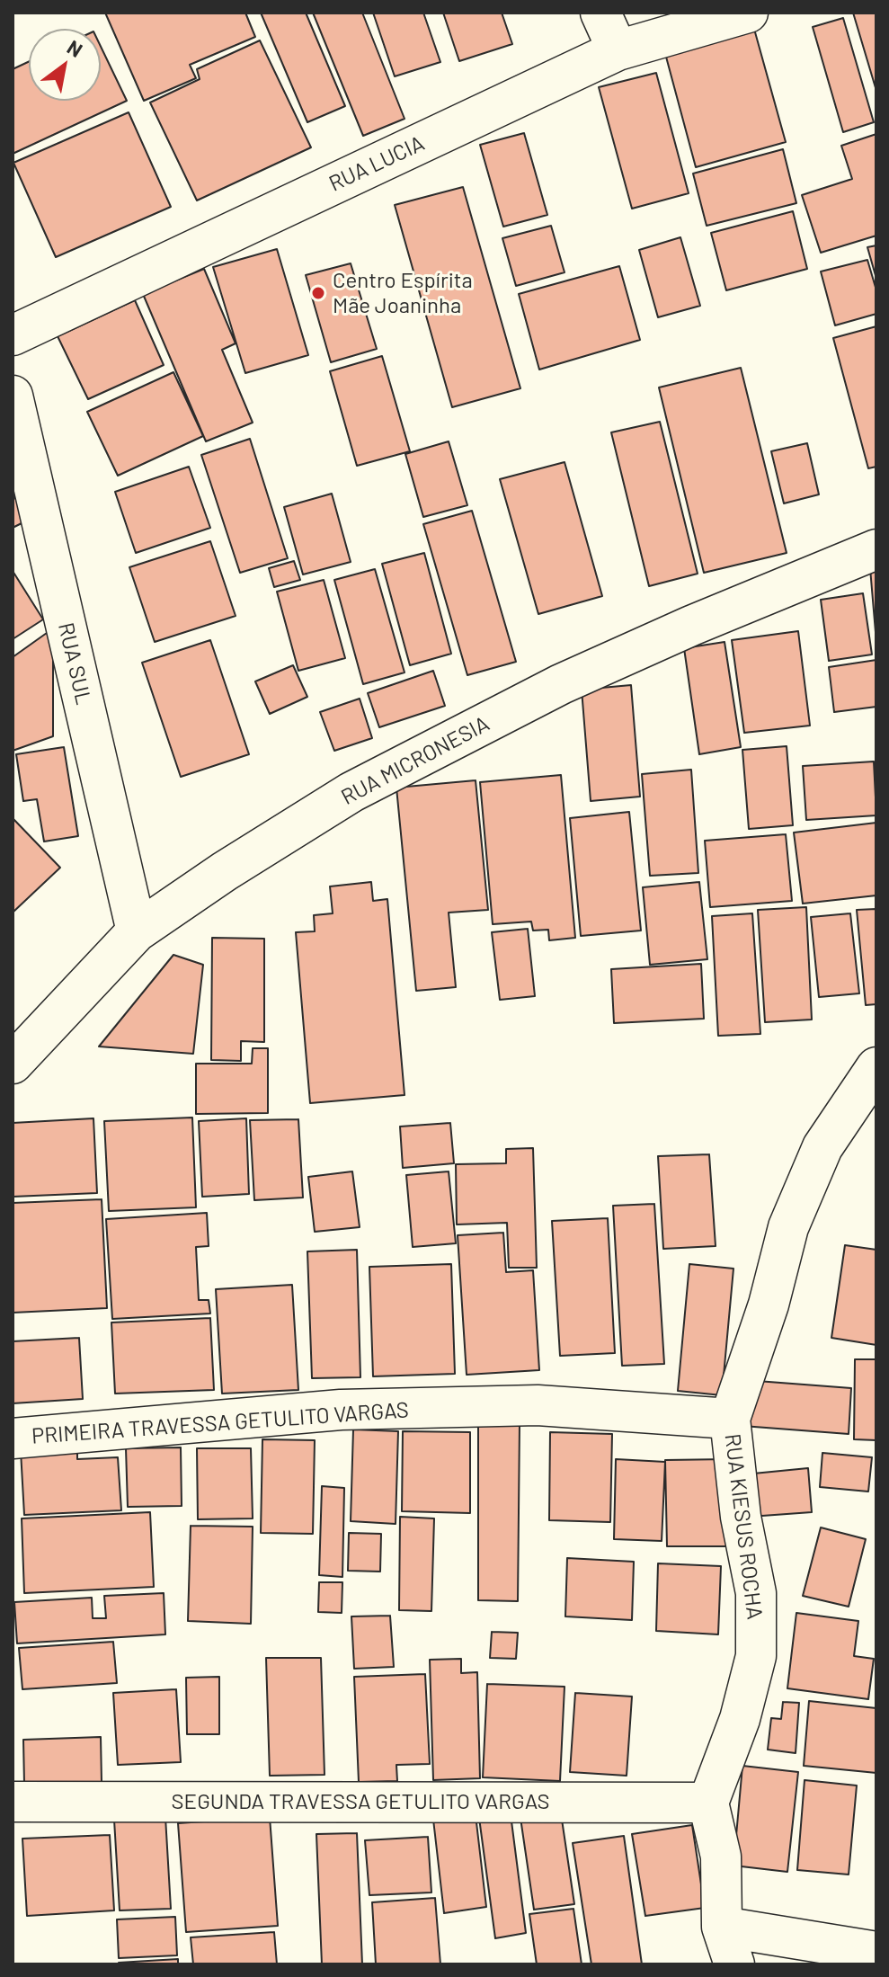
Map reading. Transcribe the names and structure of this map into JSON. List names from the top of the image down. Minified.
{"streets":{"street":["RUA LUCIA","RUA SUL","RUA MICRONESIA","PRIMEIRA TRAVESSA GETULITO VARGAS","RUA KIESUS ROCHA","SEGUNDA TRAVESSA GETULITO VARGAS"]},"crossings":[["RUA SUL","RUA MICRONESIA"],["PRIMEIRA TRAVESSA GETULITO VARGAS","RUA KIESUS ROCHA"],["RUA KIESUS ROCHA","SEGUNDA TRAVESSA GETULITO VARGAS"]],"places":["Centro Espírita Mãe Joaninha"],"north":"top right"}
